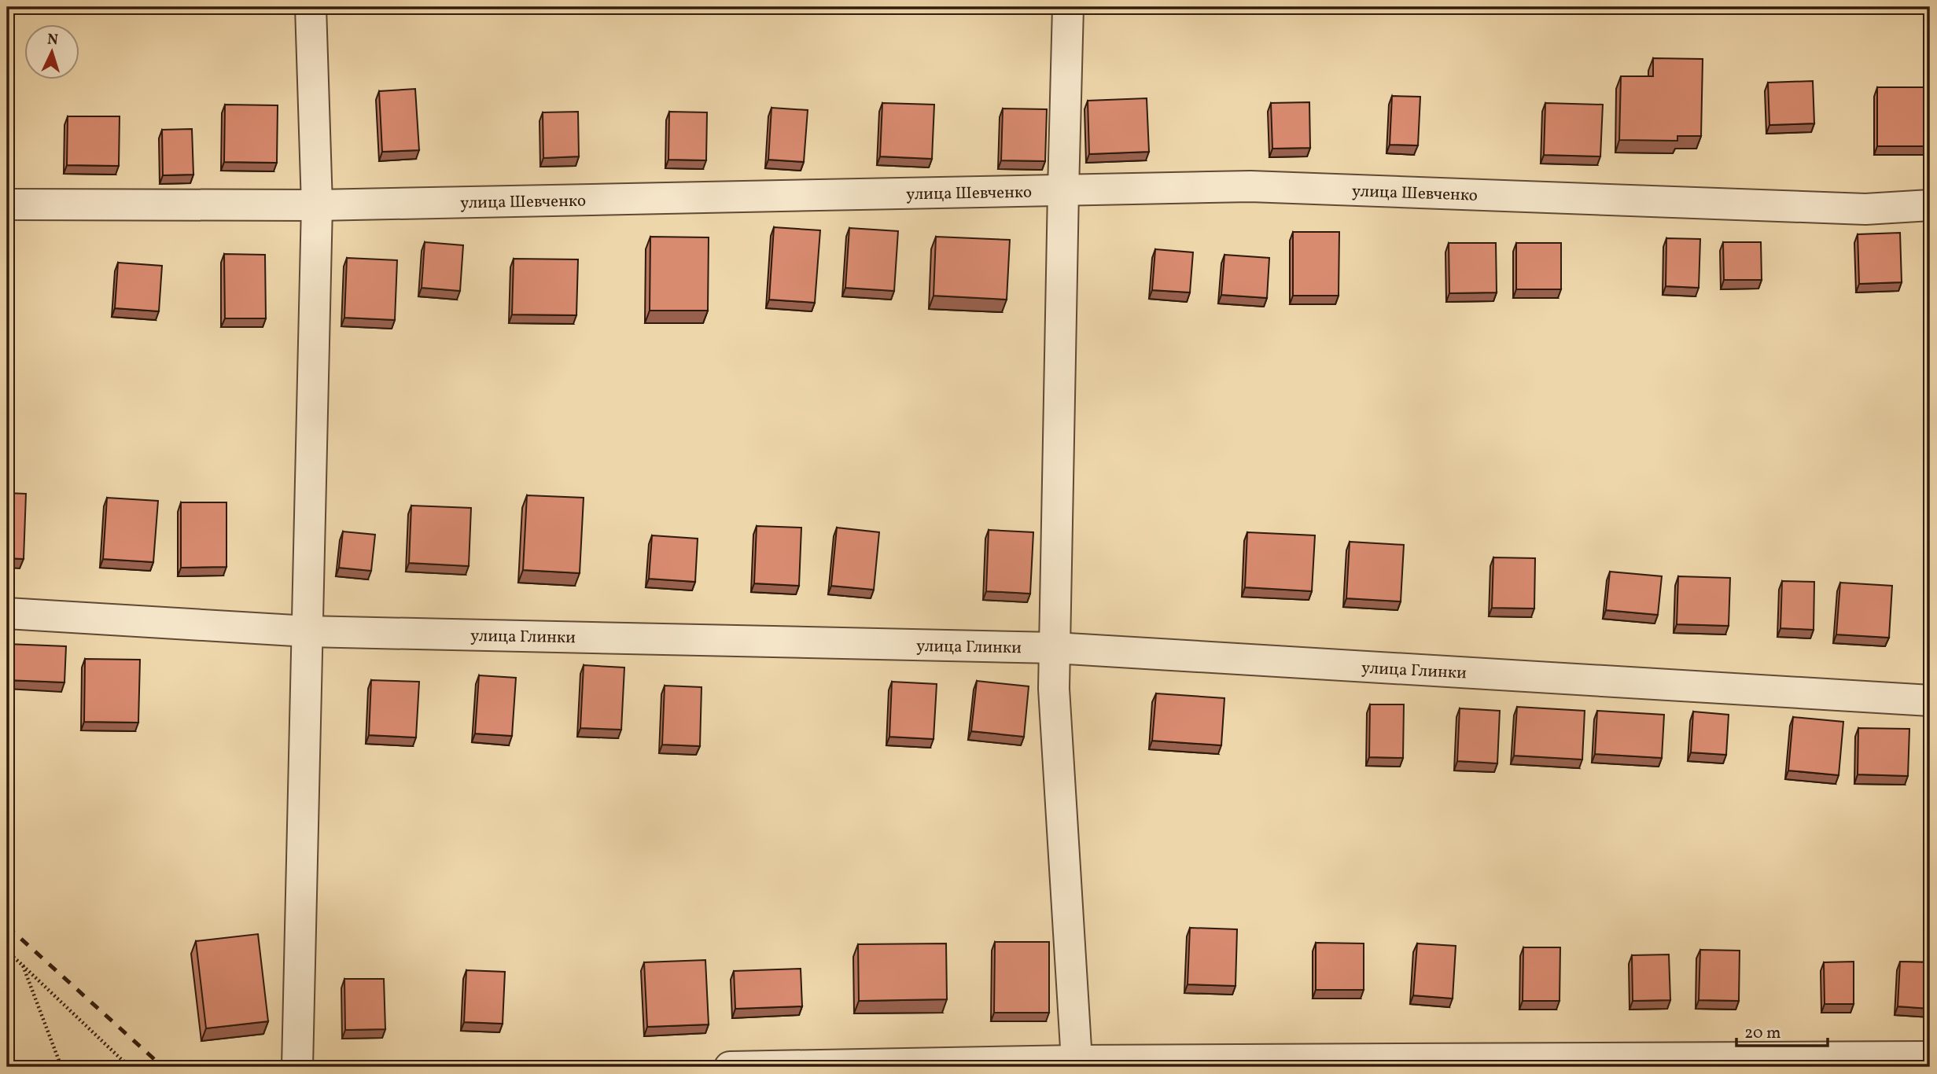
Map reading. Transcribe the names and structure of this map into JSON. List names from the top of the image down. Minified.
{"streets":{"street":["улица Шевченко","улица Глинки"]},"scale_bar":"20 m","north":"top"}
